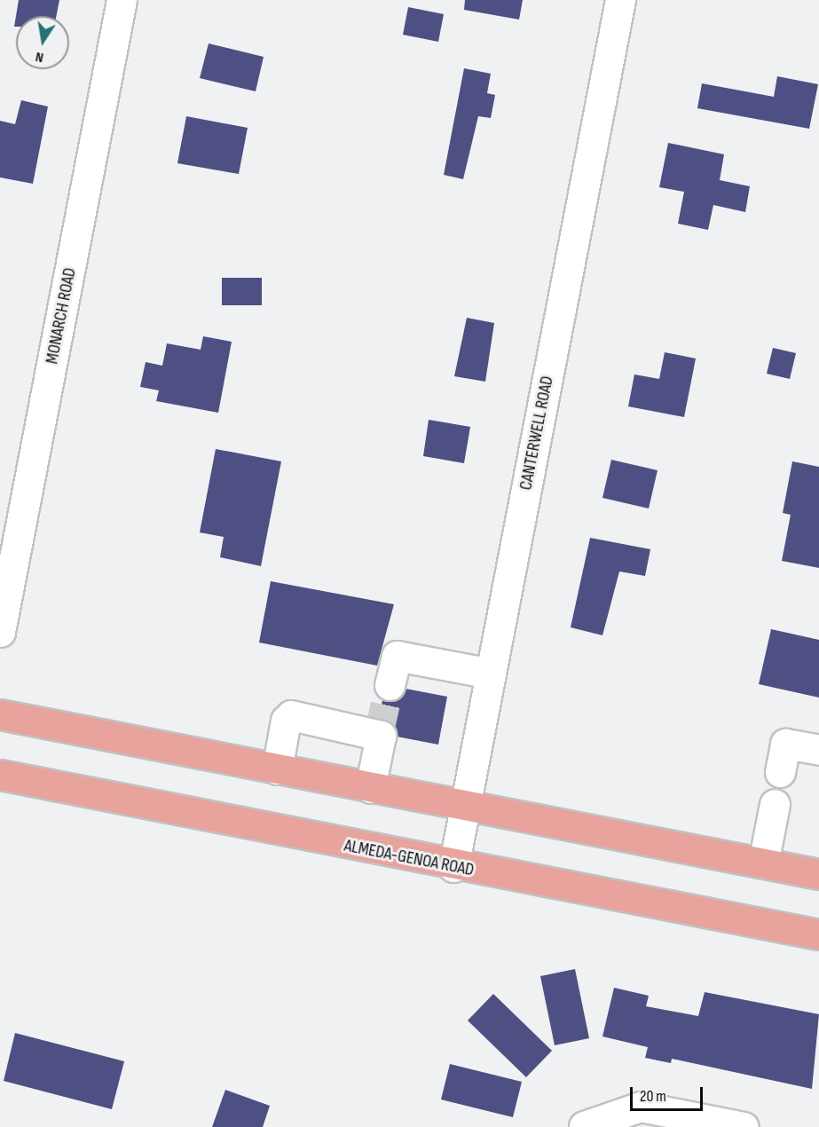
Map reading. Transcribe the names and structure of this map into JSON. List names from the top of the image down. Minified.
{"streets":{"main road":["ALMEDA-GENOA ROAD"],"street":["MONARCH ROAD","CANTERWELL ROAD"]},"crossings":[["CANTERWELL ROAD","ALMEDA-GENOA ROAD"]],"scale_bar":"20 m","north":"bottom"}
